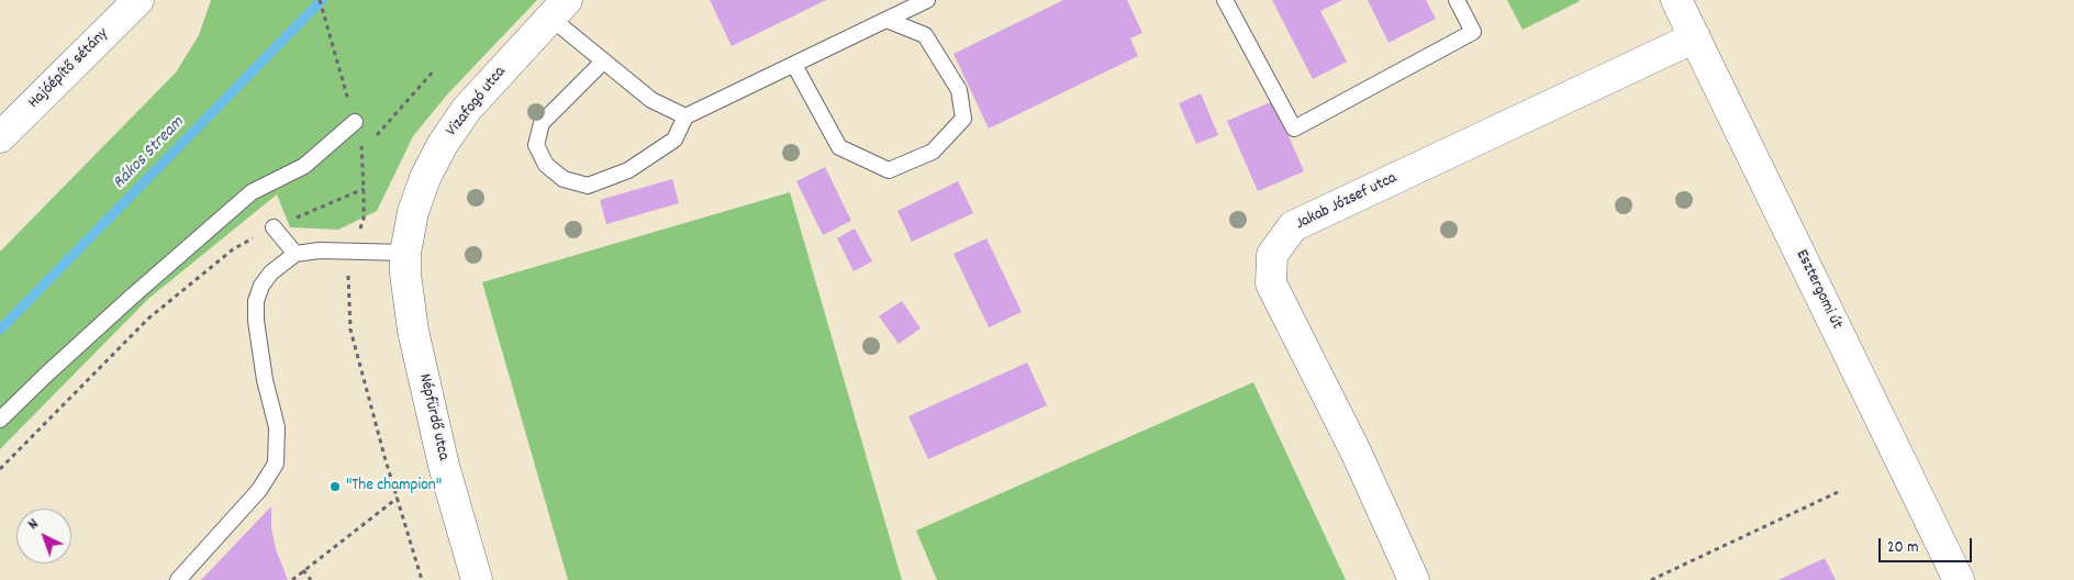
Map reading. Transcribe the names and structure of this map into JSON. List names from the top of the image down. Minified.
{"streets":{"street":["Hajóépítő sétány","Vizafogó utca","Jakab József utca","Esztergomi út","Népfürdő utca"]},"crossings":[["Vizafogó utca","Népfürdő utca"],["Jakab József utca","Esztergomi út"]],"water":["Rákos Stream"],"places":["\"The champion\""],"scale_bar":"20 m","north":"top left"}
